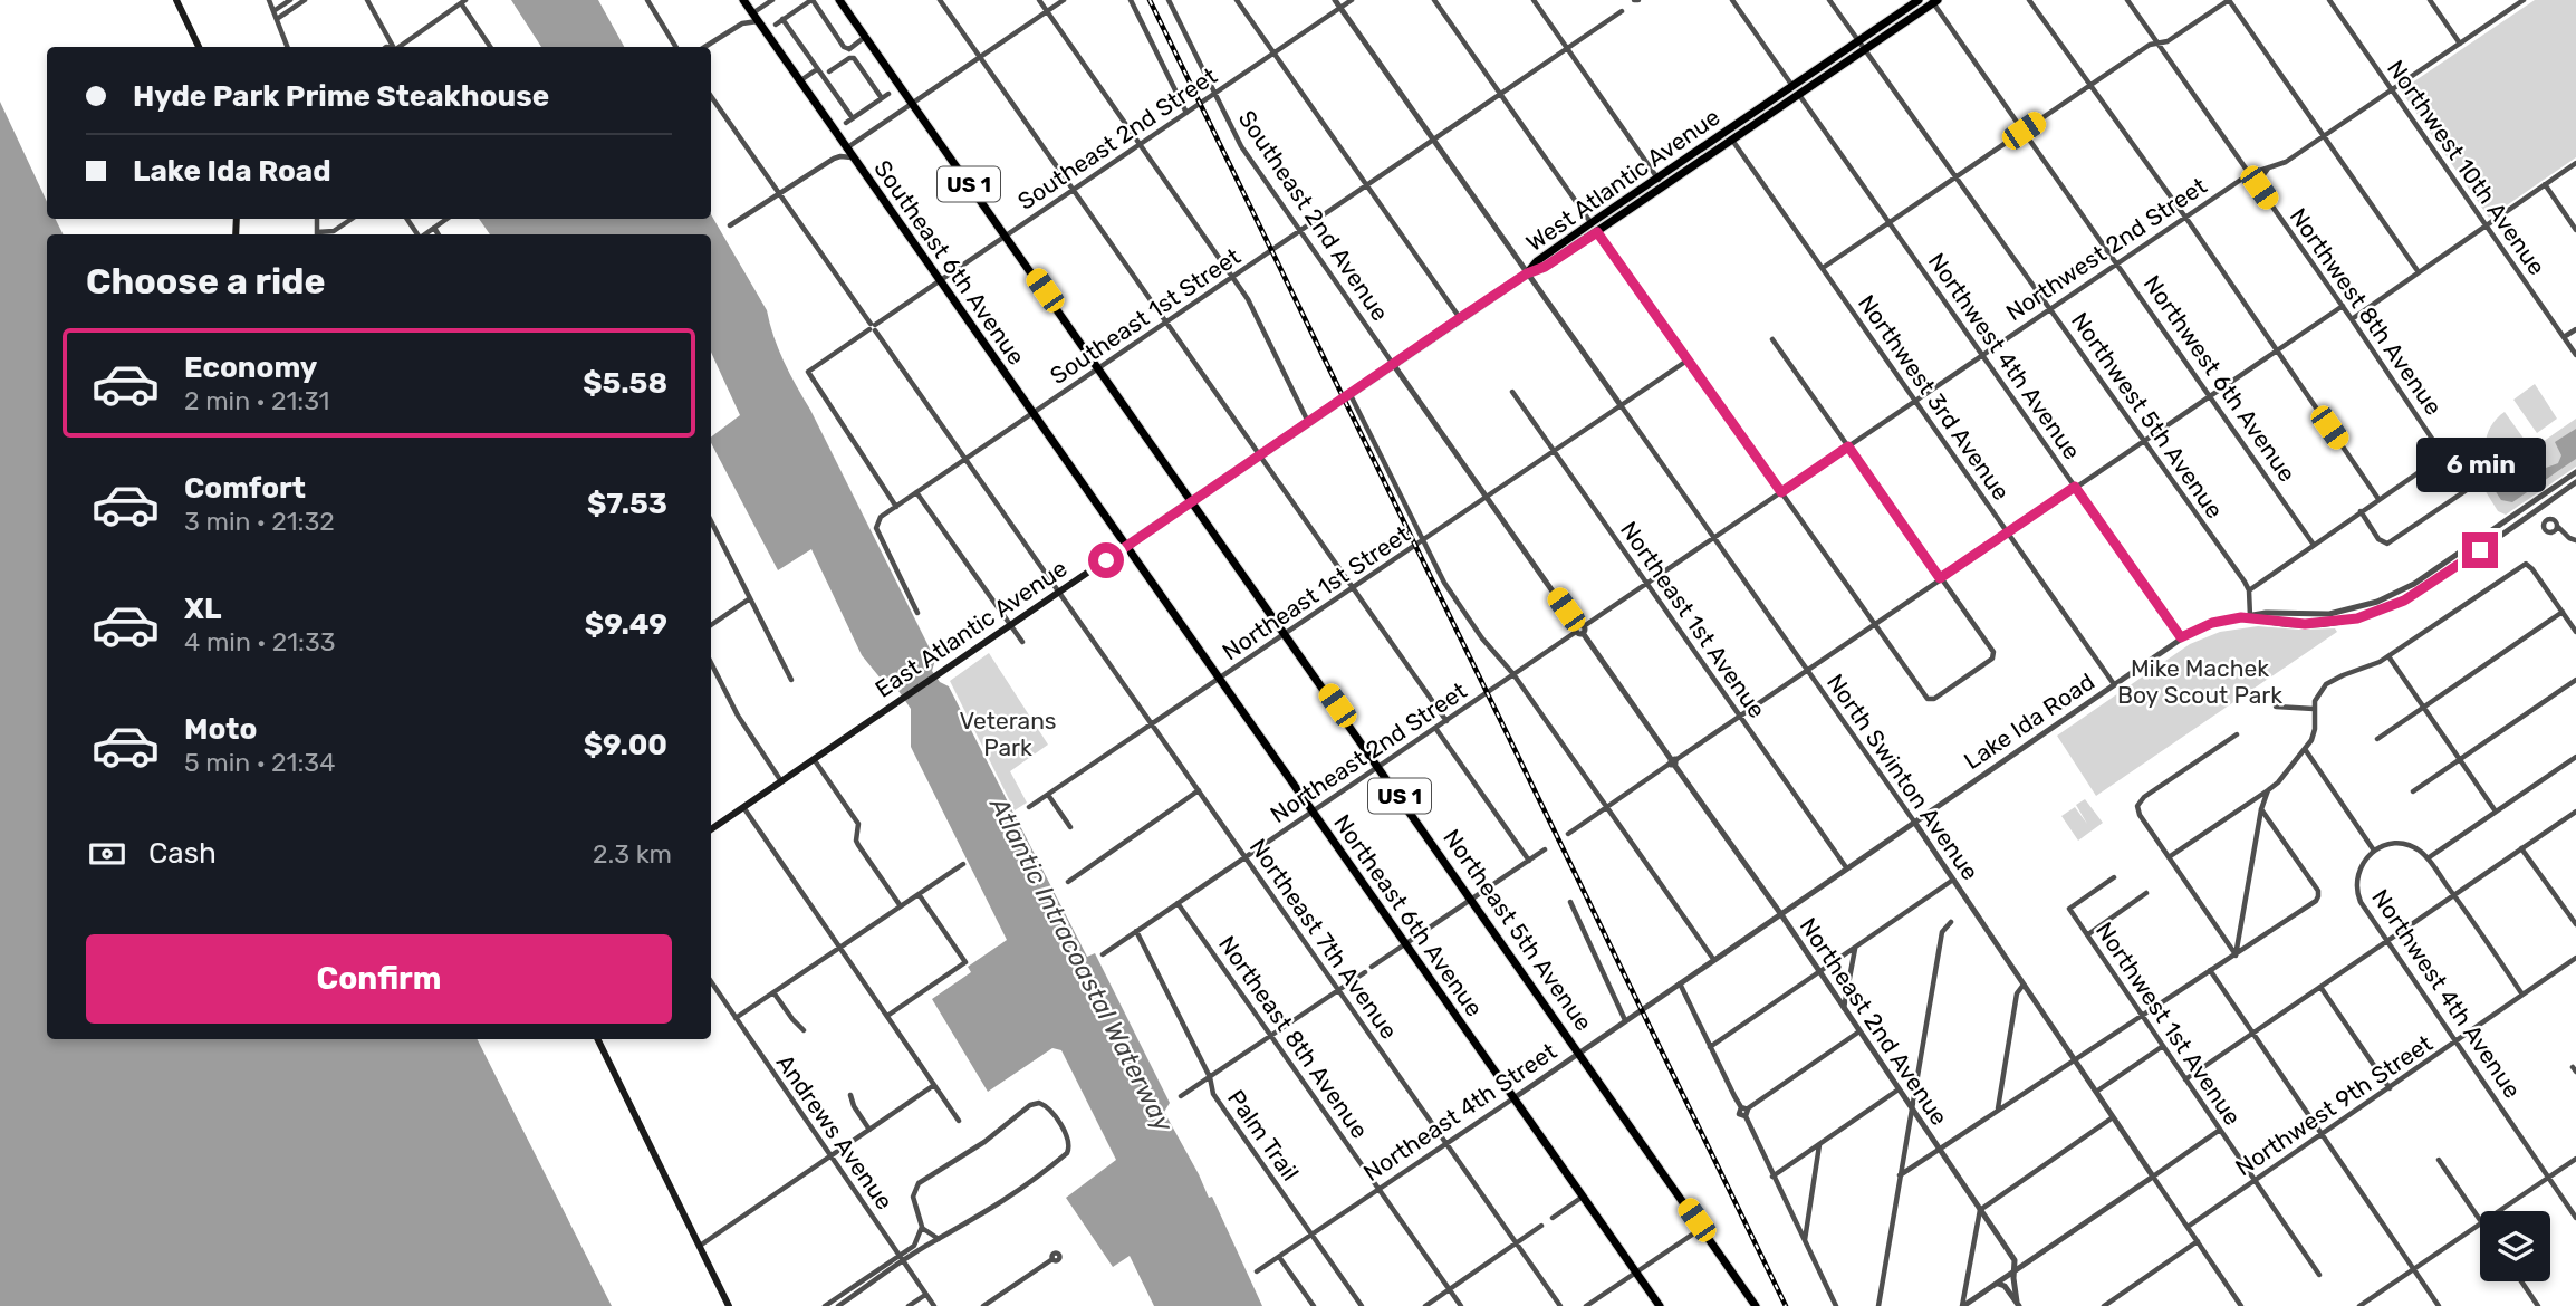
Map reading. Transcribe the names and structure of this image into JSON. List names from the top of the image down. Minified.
{"streets":{"main road":["West Atlantic Avenue","US 1","Southeast 6th Avenue","East Atlantic Avenue","Northeast 6th Avenue","Northeast 5th Avenue"],"street":["Southeast 2nd Street","Northwest 10th Avenue","Southeast 2nd Avenue","Northwest 2nd Street","Northwest 8th Avenue","Southeast 1st Street","Northwest 4th Avenue","Northwest 6th Avenue","Northwest 3rd Avenue","Northwest 5th Avenue","Northeast 1st Street","Northeast 1st Avenue","Lake Ida Road","Northeast 2nd Street","North Swinton Avenue","Northeast 7th Avenue","Northeast 2nd Avenue","Northwest 1st Avenue","Northeast 8th Avenue","Northwest 9th Street","Northeast 4th Street","Andrews Avenue","Palm Trail"]},"crossings":[["Southeast 2nd Street","US 1"],["Southeast 2nd Street","Southeast 2nd Avenue"],["Southeast 2nd Street","Southeast 6th Avenue"],["Southeast 2nd Street","Southeast 1st Street"],["Southeast 2nd Street","North Swinton Avenue"],["Southeast 2nd Street","Northeast 7th Avenue"],["Northwest 10th Avenue","Northwest 2nd Street"],["West Atlantic Avenue","Northwest 4th Avenue"],["West Atlantic Avenue","Northwest 6th Avenue"],["West Atlantic Avenue","Northwest 3rd Avenue"],["West Atlantic Avenue","Northwest 5th Avenue"],["West Atlantic Avenue","East Atlantic Avenue"],["West Atlantic Avenue","North Swinton Avenue"],["US 1","Southeast 1st Street"],["US 1","East Atlantic Avenue"],["US 1","Northeast 5th Avenue"],["Southeast 2nd Avenue","Southeast 1st Street"],["Southeast 2nd Avenue","East Atlantic Avenue"],["Southeast 2nd Avenue","Northeast 2nd Avenue"],["Northwest 2nd Street","Northwest 8th Avenue"],["Northwest 2nd Street","Northwest 4th Avenue"],["Northwest 2nd Street","Northwest 6th Avenue"],["Northwest 2nd Street","Northwest 3rd Avenue"],["Northwest 2nd Street","Northwest 5th Avenue"],["Northwest 2nd Street","Northeast 2nd Street"],["Northwest 2nd Street","North Swinton Avenue"],["Southeast 6th Avenue","Southeast 1st Street"],["Southeast 6th Avenue","East Atlantic Avenue"],["Southeast 6th Avenue","Northeast 6th Avenue"],["Southeast 1st Street","North Swinton Avenue"],["Southeast 1st Street","Northeast 7th Avenue"],["Northwest 4th Avenue","Lake Ida Road"],["Northwest 4th Avenue","Northwest 9th Street"],["Northwest 3rd Avenue","Lake Ida Road"],["Northeast 1st Street","Northeast 1st Avenue"],["Northeast 1st Street","North Swinton Avenue"],["Northeast 1st Street","Northeast 6th Avenue"],["Northeast 1st Street","Northeast 5th Avenue"],["Northeast 1st Street","Northeast 7th Avenue"],["Northeast 1st Street","Northeast 2nd Avenue"],["Northeast 1st Avenue","Northeast 2nd Street"],["Northeast 1st Avenue","Northeast 4th Street"],["East Atlantic Avenue","North Swinton Avenue"],["East Atlantic Avenue","Northeast 6th Avenue"],["East Atlantic Avenue","Northeast 5th Avenue"],["East Atlantic Avenue","Northeast 7th Avenue"],["East Atlantic Avenue","Northeast 2nd Avenue"],["Lake Ida Road","North Swinton Avenue"],["Lake Ida Road","Northeast 4th Street"],["Northeast 2nd Street","North Swinton Avenue"],["Northeast 2nd Street","Northeast 6th Avenue"],["Northeast 2nd Street","Northeast 5th Avenue"],["Northeast 2nd Street","Northeast 7th Avenue"],["Northeast 2nd Street","Northeast 2nd Avenue"],["Northeast 2nd Street","Northeast 8th Avenue"],["Northeast 2nd Street","Palm Trail"],["North Swinton Avenue","Northwest 9th Street"],["North Swinton Avenue","Northeast 4th Street"],["Northeast 6th Avenue","Northeast 4th Street"],["Northeast 5th Avenue","Northeast 4th Street"],["Northeast 7th Avenue","Northeast 4th Street"],["Northeast 2nd Avenue","Northeast 4th Street"],["Northwest 1st Avenue","Northwest 9th Street"],["Northeast 8th Avenue","Northeast 4th Street"],["Northeast 4th Street","Palm Trail"]],"water":["Atlantic Intracoastal Waterway"],"parks":["Mike Machek Boy Scout Park","Veterans Park"],"page":{"banner":["Hyde Park Prime Steakhouse","Lake Ida Road"],"heading":"Choose a ride","list":[{"name":"Economy","note":"2 min · 21:31","value":"$5.58"},{"name":"Comfort","note":"3 min · 21:32","value":"$7.53"},{"name":"XL","note":"4 min · 21:33","value":"$9.49"},{"name":"Moto","note":"5 min · 21:34","value":"$9.00"}],"bubble":"6 min","pay":["Cash","2.3 km"],"buttons":"Confirm"}}
